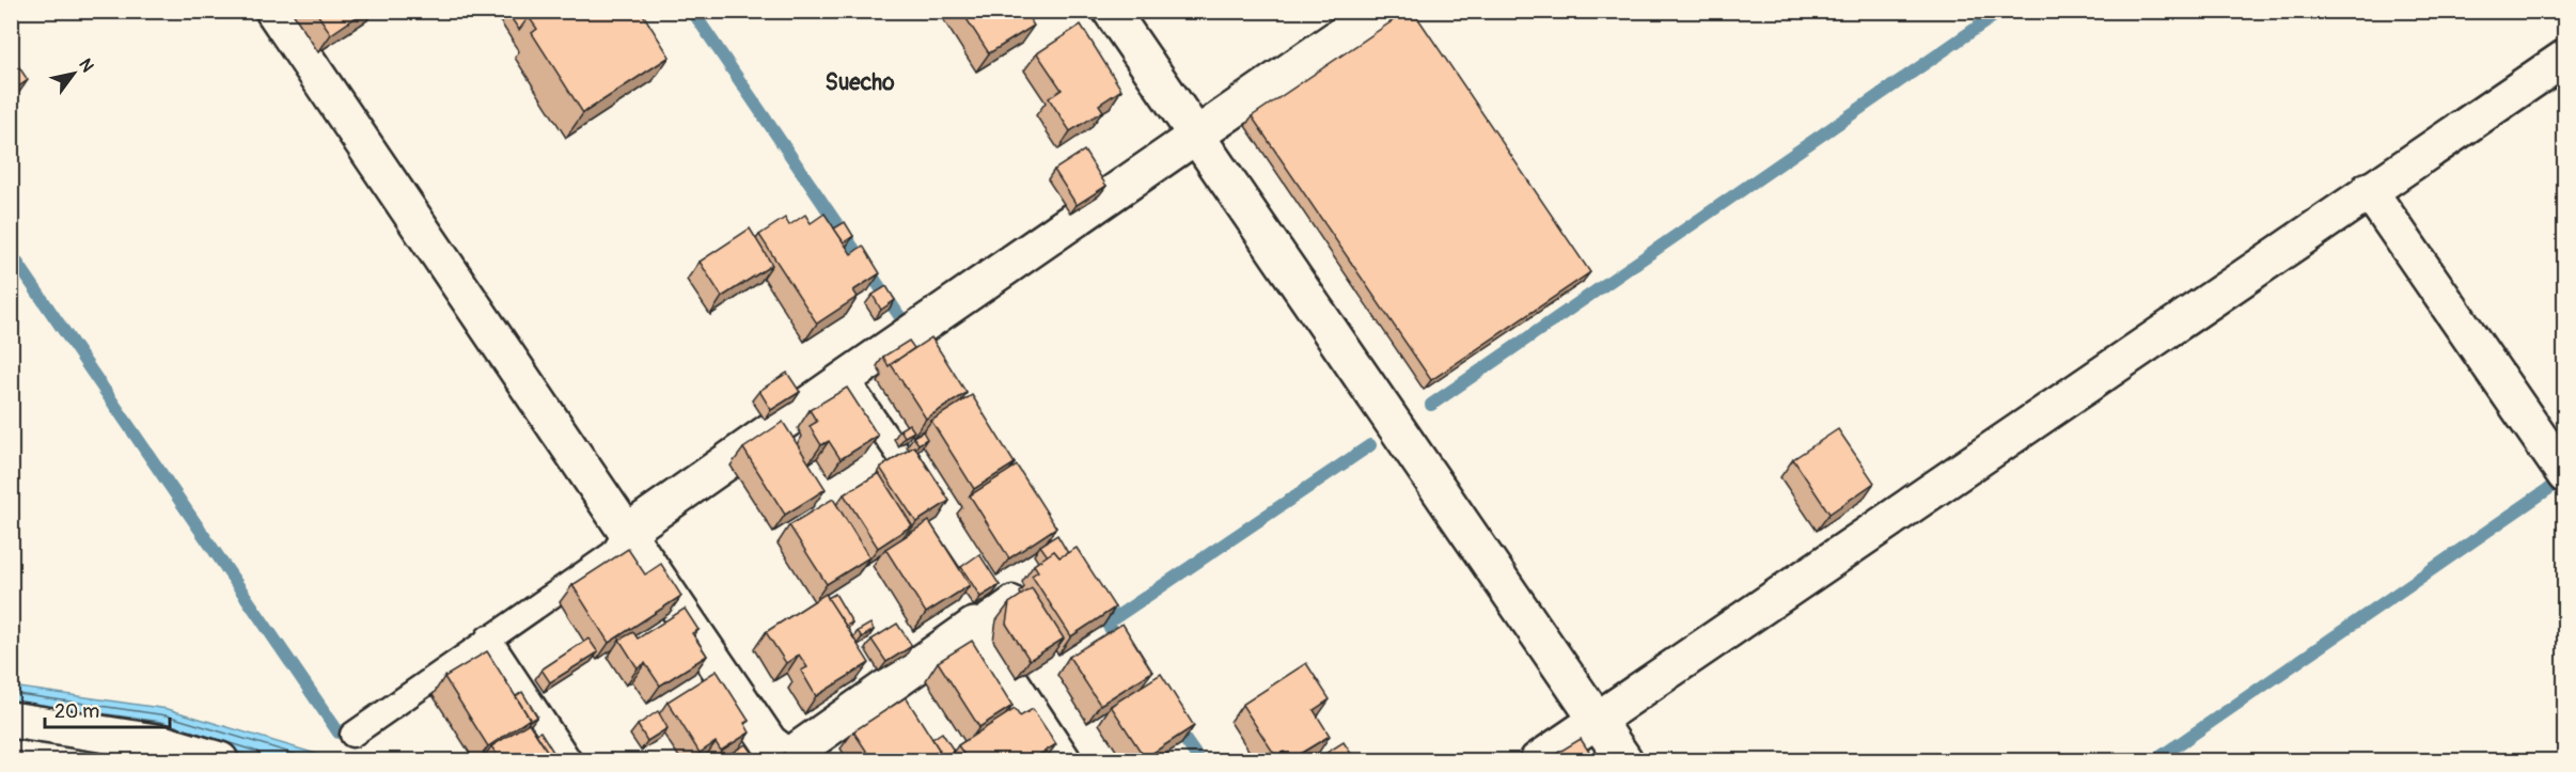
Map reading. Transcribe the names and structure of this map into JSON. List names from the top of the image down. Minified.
{"districts":["Suecho"],"scale_bar":"20 m","north":"top right"}
